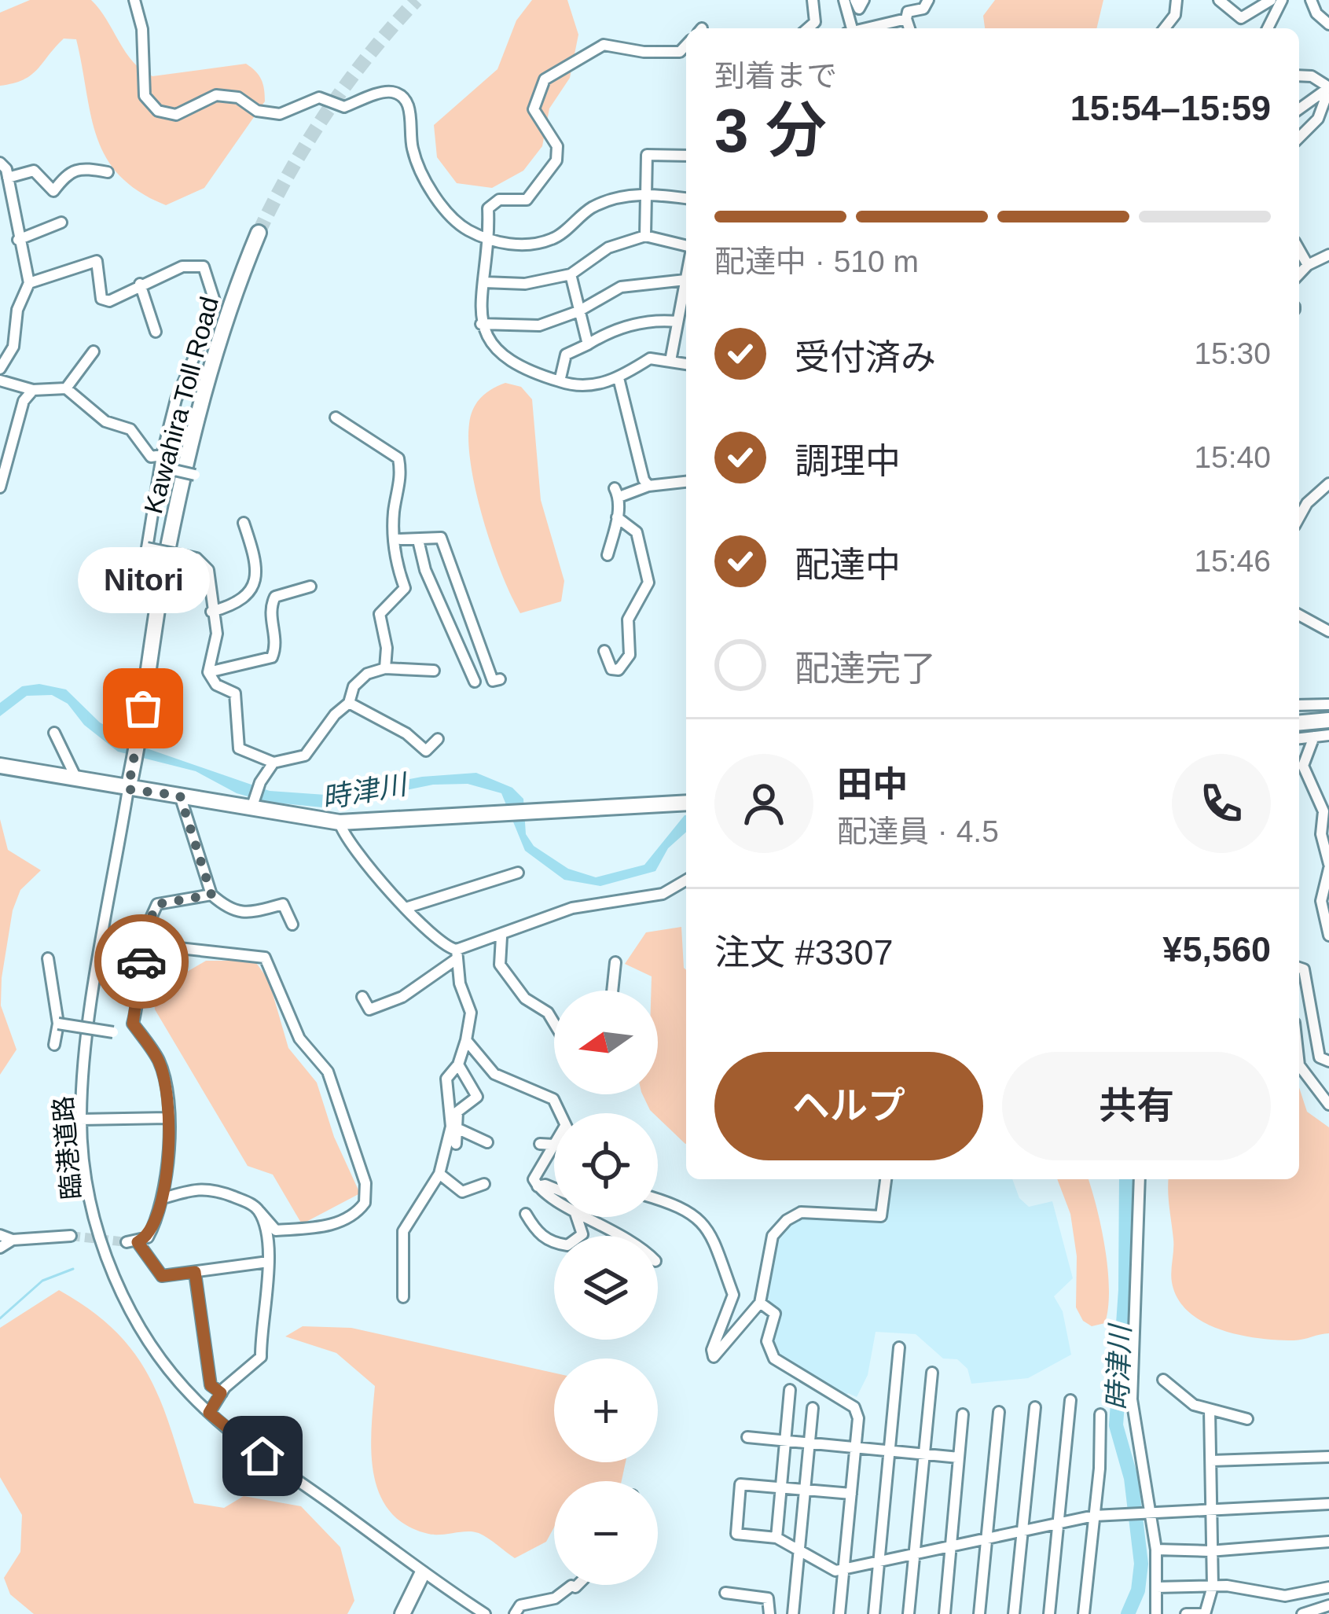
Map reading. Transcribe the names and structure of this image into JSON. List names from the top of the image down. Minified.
{"streets":{"highway":["Kawahira Toll Road"],"street":["臨港道路"]},"crossings":[["Kawahira Toll Road","臨港道路"]],"water":["時津川"],"places":["Nitori"],"north":"left","page":{"heading":["3 分","到着まで","15:54–15:59"],"panel":["田中","配達員 · 4.5","注文 #3307","¥5,560"],"bar":"配達中 · 510 m","list":[["受付済み","15:30"],["調理中","15:40"],["配達中","15:46"],"配達完了"],"bubble":"Nitori","map_buttons":["+","−"],"buttons":["ヘルプ","共有"]}}
